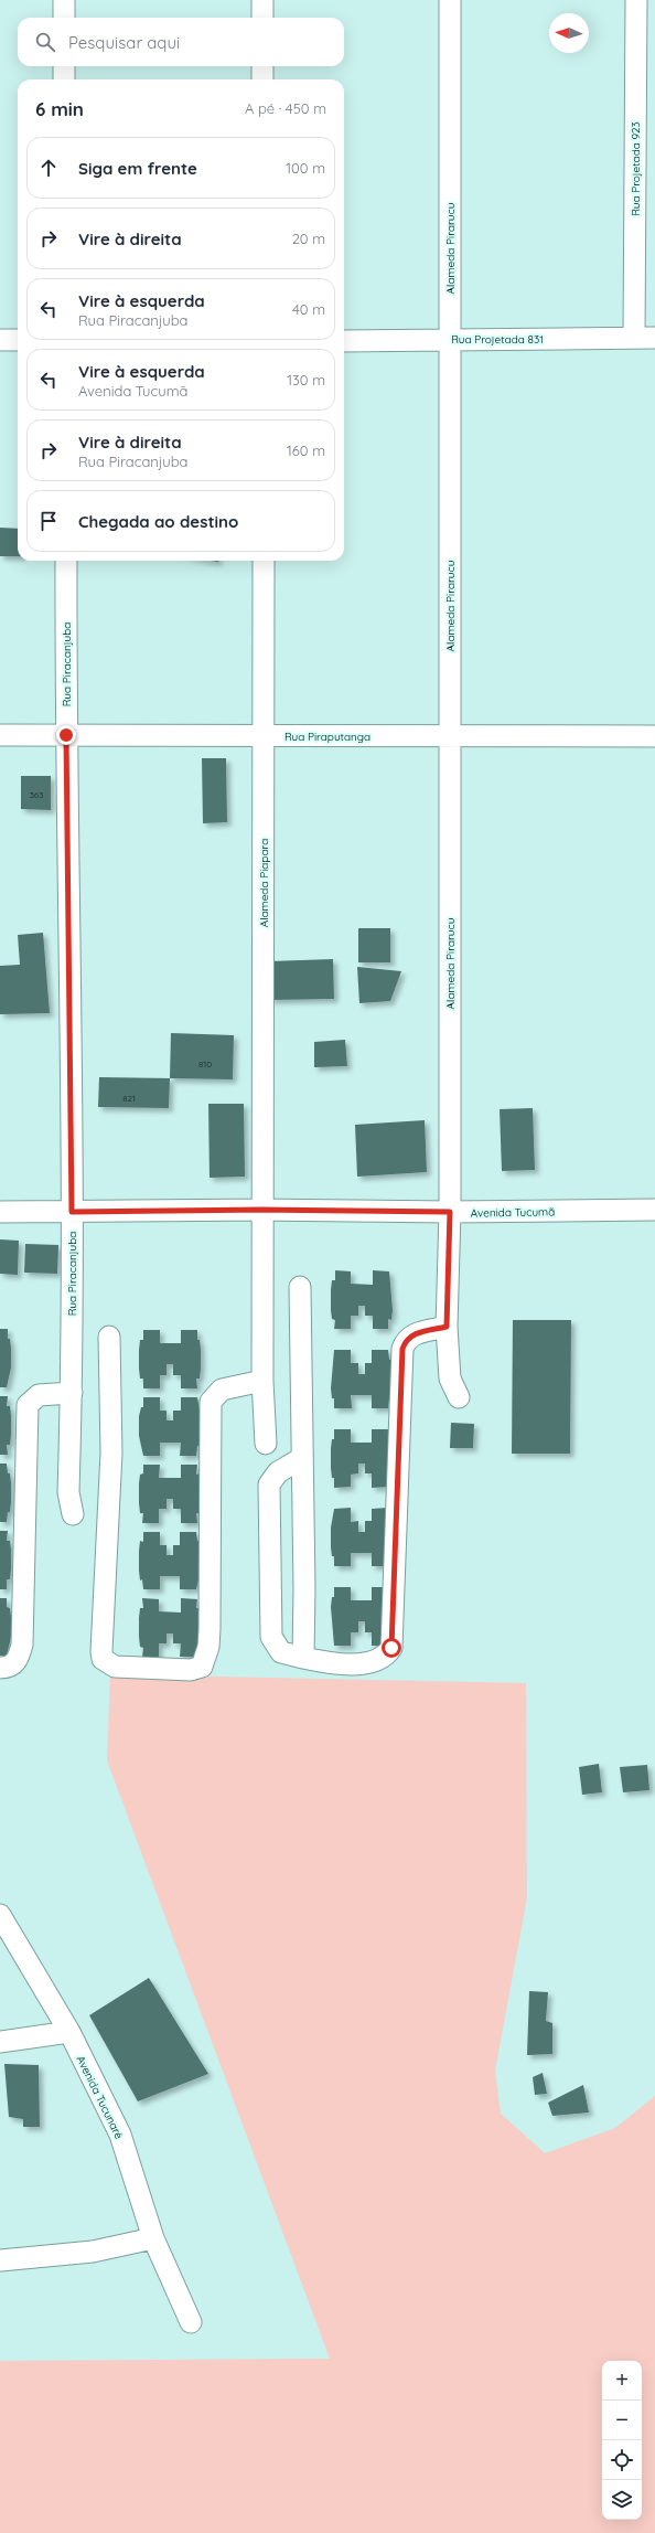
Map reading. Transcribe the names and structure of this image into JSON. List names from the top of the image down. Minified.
{"streets":{"street":["Rua Projetada 923","Alameda Pirarucu","Rua Projetada 831","Rua Piracanjuba","Rua Piraputanga","Alameda Piapara","Avenida Tucumã","Avenida Tucunaré"]},"crossings":[["Rua Projetada 923","Rua Projetada 831"],["Alameda Pirarucu","Rua Projetada 831"],["Alameda Pirarucu","Rua Piraputanga"],["Alameda Pirarucu","Avenida Tucumã"],["Rua Piracanjuba","Rua Piraputanga"],["Rua Piracanjuba","Avenida Tucumã"],["Rua Piraputanga","Alameda Piapara"],["Alameda Piapara","Avenida Tucumã"]],"house_numbers":["363","810","821"],"north":"left","page":{"search":"Pesquisar aqui","heading":["6 min","A pé · 450 m"],"list":[["Siga em frente","100 m"],["Vire à direita","20 m"],["Vire à esquerda","Rua Piracanjuba","40 m"],["Vire à esquerda","Avenida Tucumã","130 m"],["Vire à direita","Rua Piracanjuba","160 m"],"Chegada ao destino"],"map_buttons":["+","−"]}}
